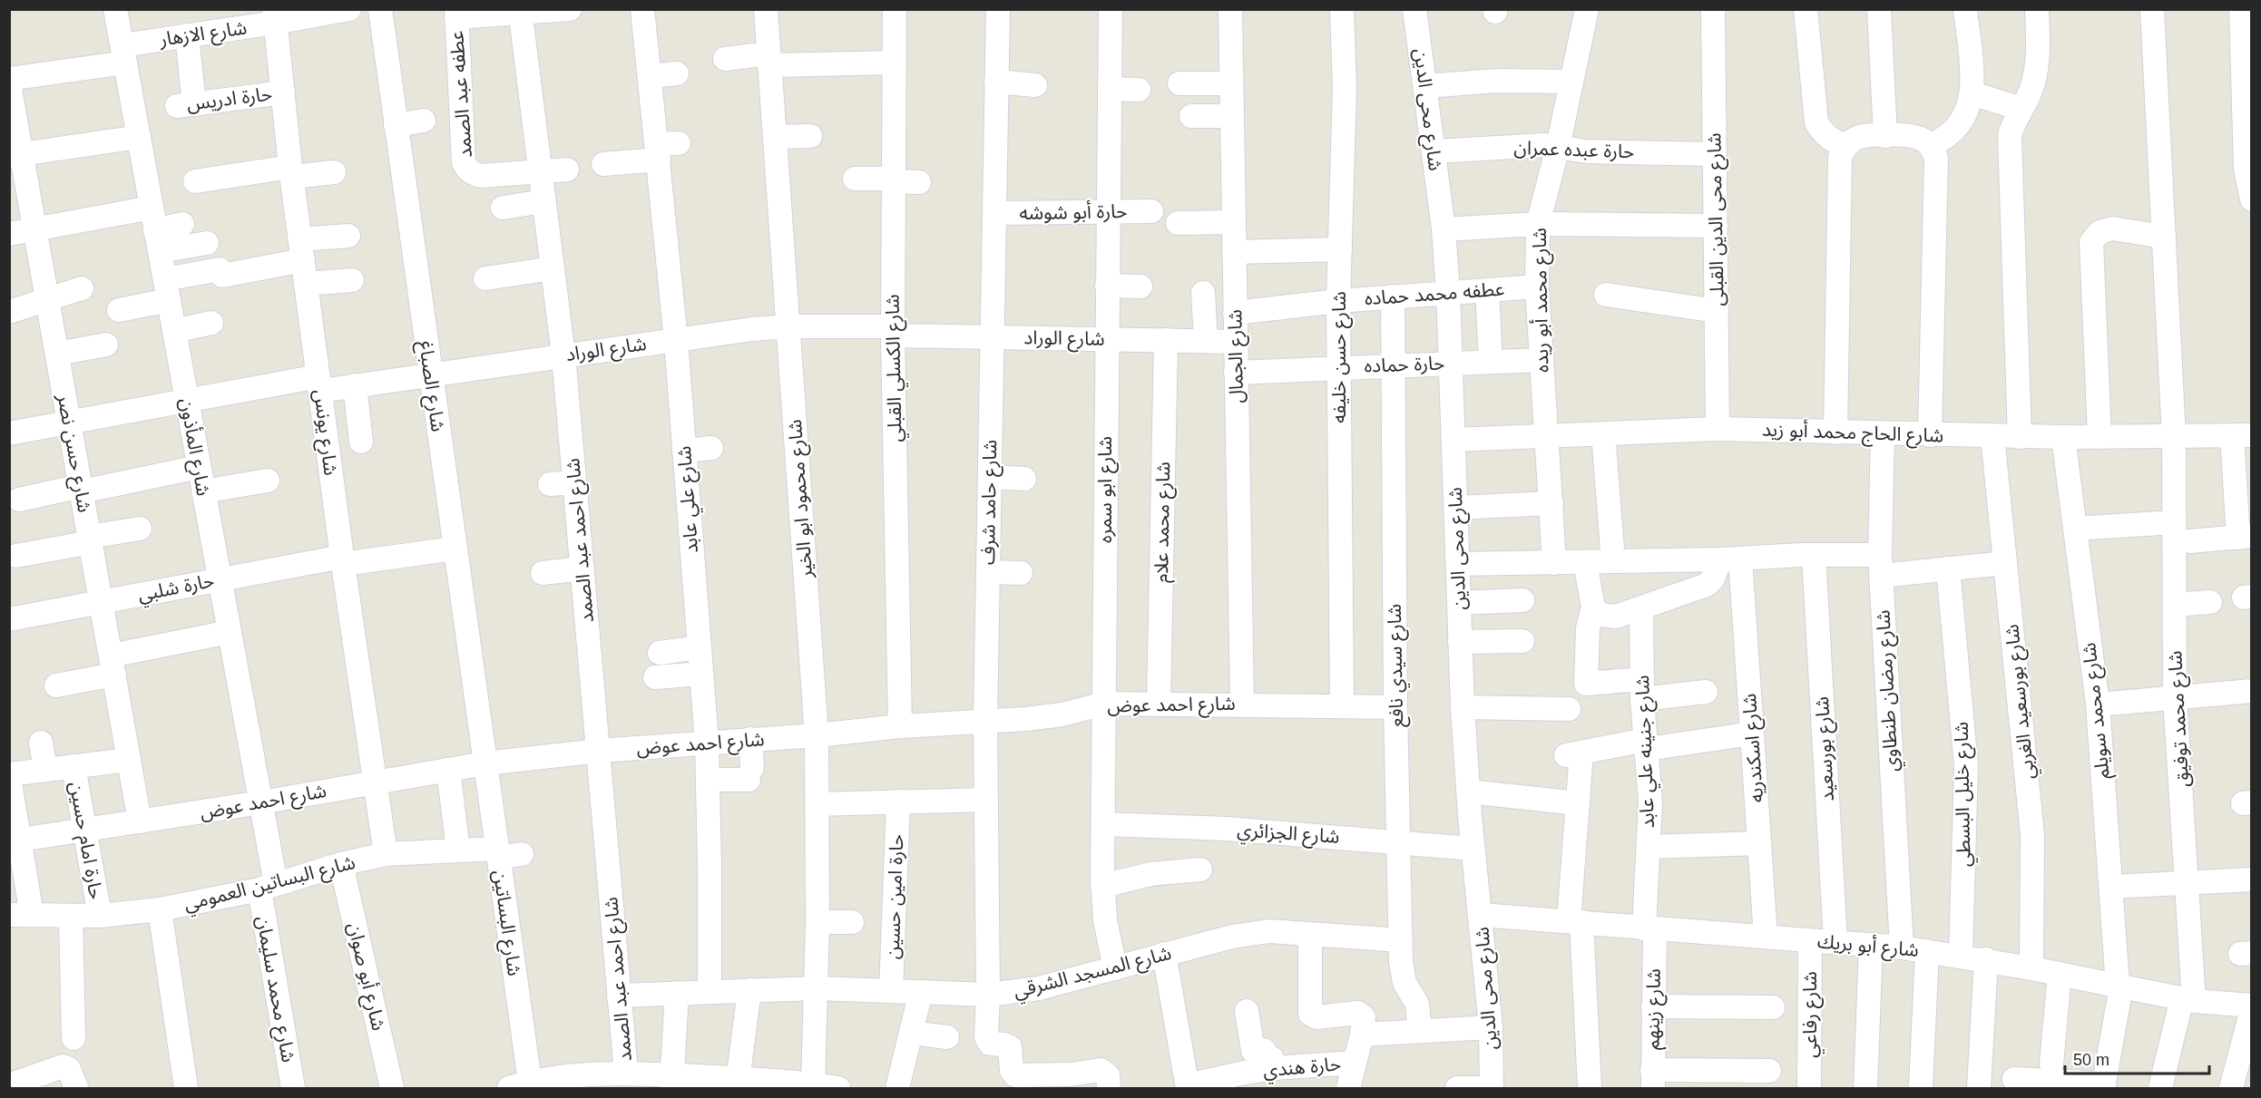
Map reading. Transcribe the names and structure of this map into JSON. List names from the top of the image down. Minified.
{"streets":{"street":["شارع الازهار","عطفه عبد الصمد","حارة ادريس","شارع محى الدين","حارة عبده عمران","حارة أبو شوشه","شارع محى الدين القبلى","عطفه محمد حماده","شارع محمد أبو ريده","شارع الوراد","شارع الجمال","شارع حسن خليفه","حارة حماده","شارع الكسلي القبلي","شارع الصباغ","شارع يونس","شارع الحاج محمد أبو زيد","شارع المأذون","شارع حسن نصر","شارع ابو سمره","شارع محمود ابو الخير","شارع علي عابد","شارع حامد شرف","شارع محمد علام","شارع احمد عبد الصمد","حارة شلبي","شارع سيدي نافع","شارع رمضان طنطاوي","شارع بورسعيد الغربي","شارع احمد عوض","شارع محمد سويلم","شارع محمد توفيق","شارع اسكندريه","شارع بورسعيد","شارع جنينه علي عابد","شارع خليل البسطي","شارع الجزائري","حارة امام حسين","شارع البساتين العمومي","حارة امين حسين","شارع البساتين","شارع أبو بريك","شارع المسجد الشرقي","شارع أبو صوان","شارع محمد سليمان","شارع زينهم","شارع رفاعي","حارة هندي"]},"crossings":[["شارع الازهار","حارة ادريس"],["شارع الازهار","شارع يونس"],["شارع الازهار","شارع المأذون"],["عطفه عبد الصمد","شارع احمد عبد الصمد"],["حارة ادريس","شارع يونس"],["شارع محى الدين","حارة عبده عمران"],["شارع محى الدين","عطفه محمد حماده"],["شارع محى الدين","حارة حماده"],["شارع محى الدين","شارع الحاج محمد أبو زيد"],["شارع محى الدين","شارع الجزائري"],["شارع محى الدين","شارع أبو بريك"],["حارة عبده عمران","شارع محى الدين القبلى"],["حارة عبده عمران","شارع محمد أبو ريده"],["حارة أبو شوشه","شارع ابو سمره"],["حارة أبو شوشه","شارع حامد شرف"],["شارع محى الدين القبلى","شارع الحاج محمد أبو زيد"],["عطفه محمد حماده","شارع محمد أبو ريده"],["عطفه محمد حماده","شارع الجمال"],["عطفه محمد حماده","شارع حسن خليفه"],["عطفه محمد حماده","شارع سيدي نافع"],["شارع محمد أبو ريده","حارة حماده"],["شارع محمد أبو ريده","شارع الحاج محمد أبو زيد"],["شارع الوراد","شارع الجمال"],["شارع الوراد","شارع الكسلي القبلي"],["شارع الوراد","شارع الصباغ"],["شارع الوراد","شارع يونس"],["شارع الوراد","شارع المأذون"],["شارع الوراد","شارع حسن نصر"],["شارع الوراد","شارع ابو سمره"],["شارع الوراد","شارع محمود ابو الخير"],["شارع الوراد","شارع علي عابد"],["شارع الوراد","شارع حامد شرف"],["شارع الوراد","شارع محمد علام"],["شارع الوراد","شارع احمد عبد الصمد"],["شارع الجمال","حارة حماده"],["شارع الجمال","شارع احمد عوض"],["شارع حسن خليفه","حارة حماده"],["شارع حسن خليفه","شارع احمد عوض"],["حارة حماده","شارع سيدي نافع"],["شارع الكسلي القبلي","شارع احمد عوض"],["شارع الصباغ","حارة شلبي"],["شارع الصباغ","شارع احمد عوض"],["شارع الصباغ","شارع البساتين"],["شارع يونس","حارة شلبي"],["شارع يونس","شارع احمد عوض"],["شارع يونس","شارع البساتين العمومي"],["شارع الحاج محمد أبو زيد","شارع رمضان طنطاوي"],["شارع الحاج محمد أبو زيد","شارع بورسعيد الغربي"],["شارع الحاج محمد أبو زيد","شارع محمد سويلم"],["شارع الحاج محمد أبو زيد","شارع محمد توفيق"],["شارع المأذون","حارة شلبي"],["شارع المأذون","شارع احمد عوض"],["شارع المأذون","شارع البساتين العمومي"],["شارع المأذون","شارع محمد سليمان"],["شارع حسن نصر","حارة شلبي"],["شارع حسن نصر","شارع احمد عوض"],["شارع ابو سمره","شارع احمد عوض"],["شارع ابو سمره","شارع الجزائري"],["شارع ابو سمره","شارع المسجد الشرقي"],["شارع محمود ابو الخير","شارع احمد عوض"],["شارع محمود ابو الخير","شارع المسجد الشرقي"],["شارع علي عابد","شارع احمد عوض"],["شارع علي عابد","شارع المسجد الشرقي"],["شارع حامد شرف","شارع احمد عوض"],["شارع حامد شرف","شارع المسجد الشرقي"],["شارع محمد علام","شارع احمد عوض"],["شارع احمد عبد الصمد","شارع احمد عوض"],["شارع احمد عبد الصمد","شارع المسجد الشرقي"],["شارع سيدي نافع","شارع احمد عوض"],["شارع سيدي نافع","شارع الجزائري"],["شارع سيدي نافع","شارع المسجد الشرقي"],["شارع رمضان طنطاوي","شارع أبو بريك"],["شارع بورسعيد الغربي","شارع أبو بريك"],["شارع احمد عوض","حارة امام حسين"],["شارع احمد عوض","شارع البساتين"],["شارع محمد سويلم","شارع أبو بريك"],["شارع محمد توفيق","شارع أبو بريك"],["شارع اسكندريه","شارع أبو بريك"],["شارع بورسعيد","شارع أبو بريك"],["شارع جنينه علي عابد","شارع أبو بريك"],["شارع جنينه علي عابد","شارع زينهم"],["شارع خليل البسطي","شارع أبو بريك"],["حارة امام حسين","شارع البساتين العمومي"],["شارع البساتين العمومي","شارع البساتين"],["شارع البساتين العمومي","شارع أبو صوان"],["شارع البساتين العمومي","شارع محمد سليمان"],["حارة امين حسين","شارع المسجد الشرقي"],["شارع أبو بريك","شارع زينهم"],["شارع أبو بريك","شارع رفاعي"]],"scale_bar":"50 m"}
